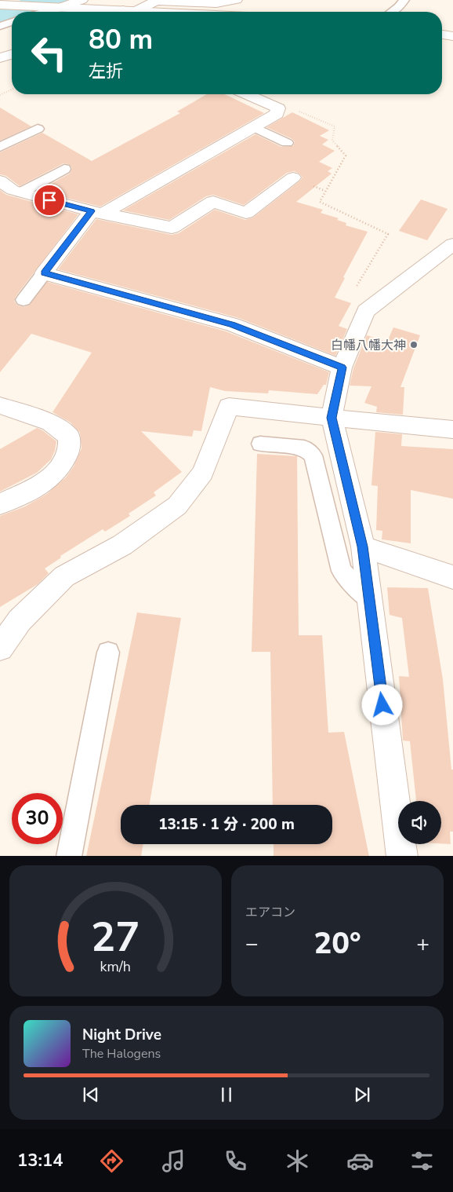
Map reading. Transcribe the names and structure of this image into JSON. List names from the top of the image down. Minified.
{"places":["白幡八幡大神"],"page":{"turn":["80 m","左折"],"limit":"30","trip":"13:15 · 1 分 · 200 m","tile":"エアコン","heat":["−","20°","+"],"song":["Night Drive","The Halogens"],"tabs":"13:14","gauge":["27","km/h"]}}
